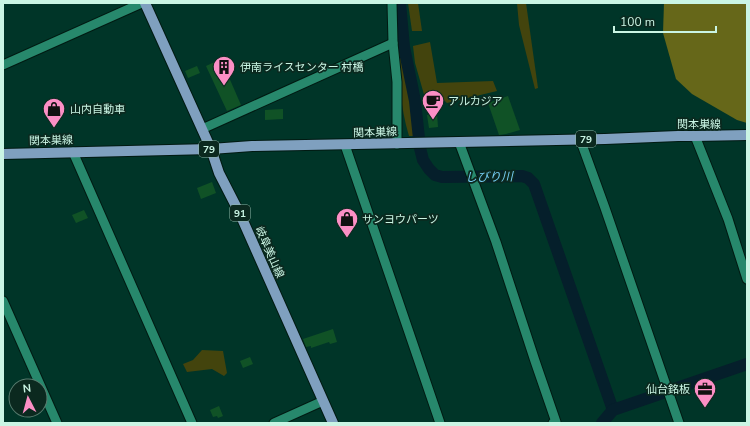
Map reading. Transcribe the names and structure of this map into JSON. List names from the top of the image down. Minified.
{"streets":{"main road":["関本巣線","79","91","岐阜美山線"]},"crossings":[["関本巣線","岐阜美山線"]],"water":["しびり川"],"places":{"building":["伊南ライスセンター 村橋"],"cafe":["アルカジア"],"shop":["山内自動車","サンヨウパーツ"],"office":["仙台銘板"]},"scale_bar":"100 m","north":"top"}
